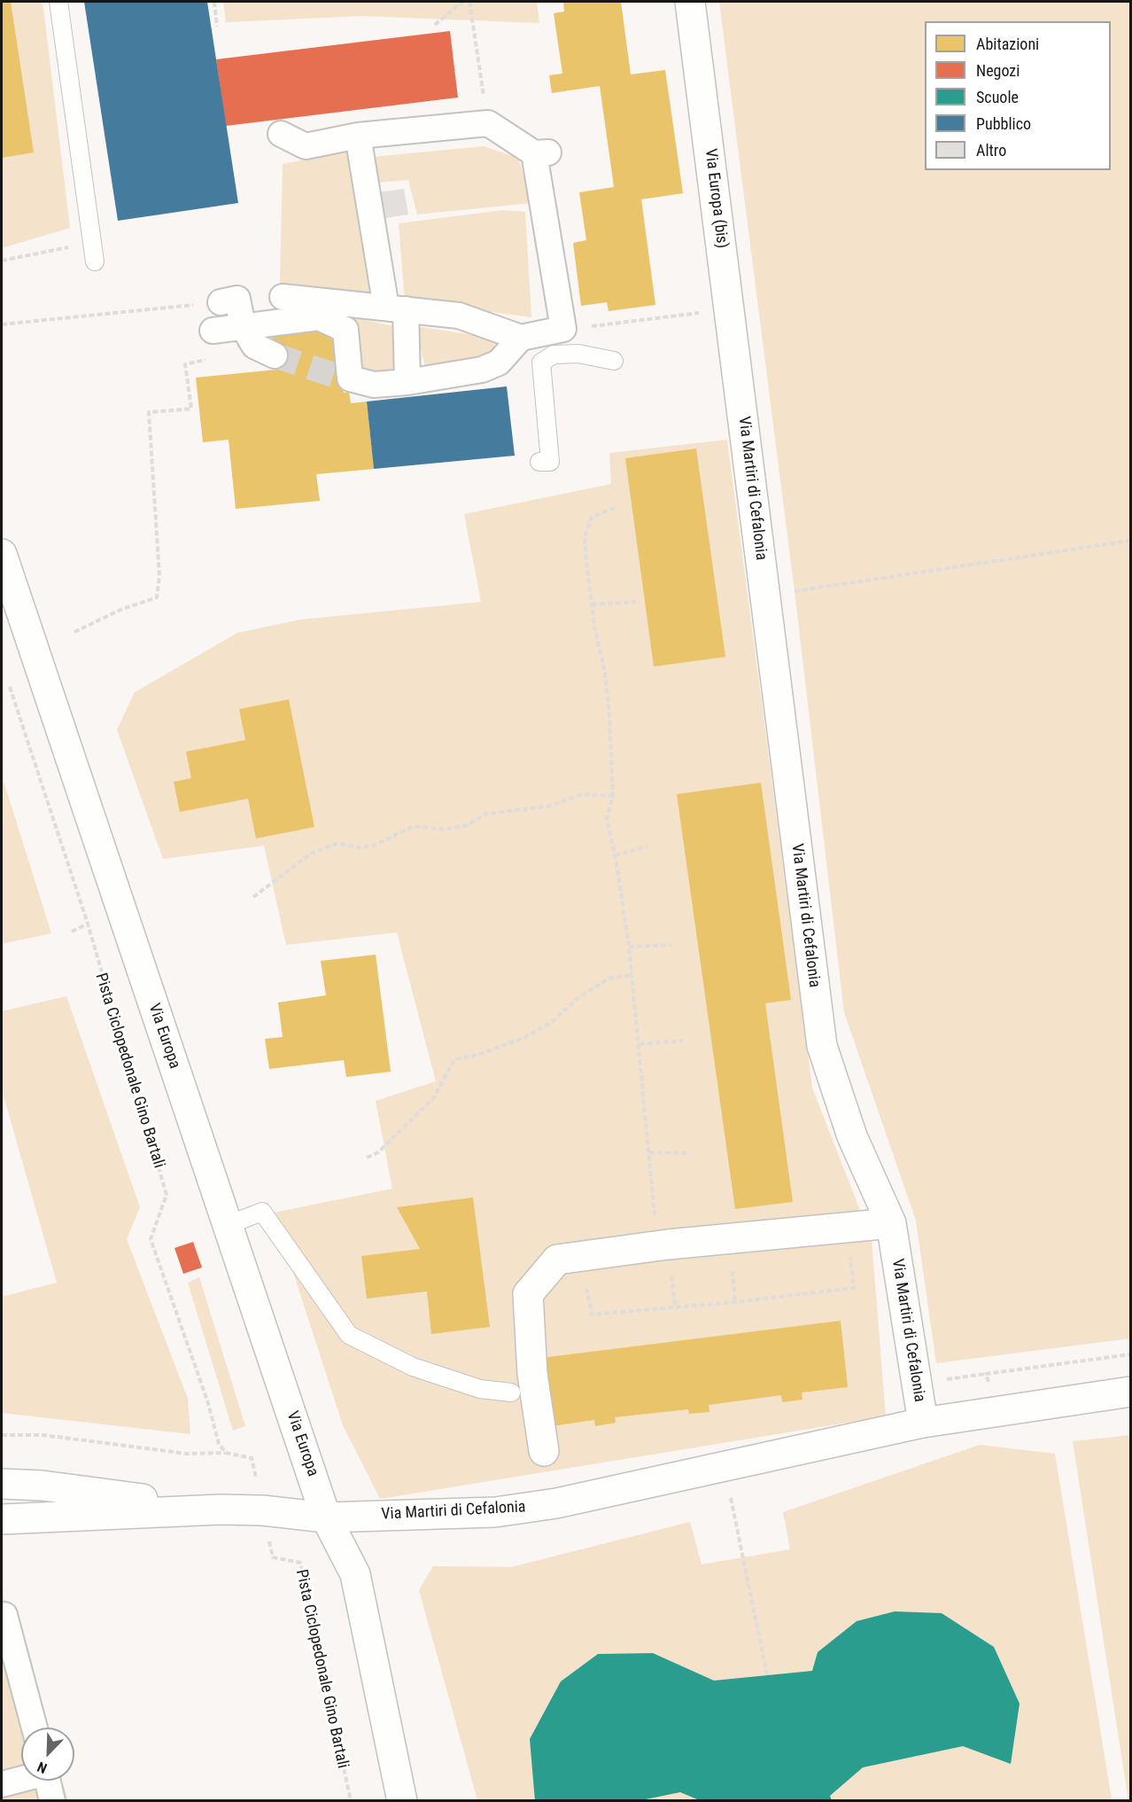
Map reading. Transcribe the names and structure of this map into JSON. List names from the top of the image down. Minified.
{"streets":{"street":["Via Europa (bis)","Via Martiri di Cefalonia","Via Europa"],"path":["Pista Ciclopedonale Gino Bartali"]},"crossings":[["Via Europa (bis)","Via Martiri di Cefalonia"],["Via Martiri di Cefalonia","Via Europa"]],"legend":["Abitazioni","Negozi","Scuole","Pubblico","Altro"],"north":"bottom left"}
